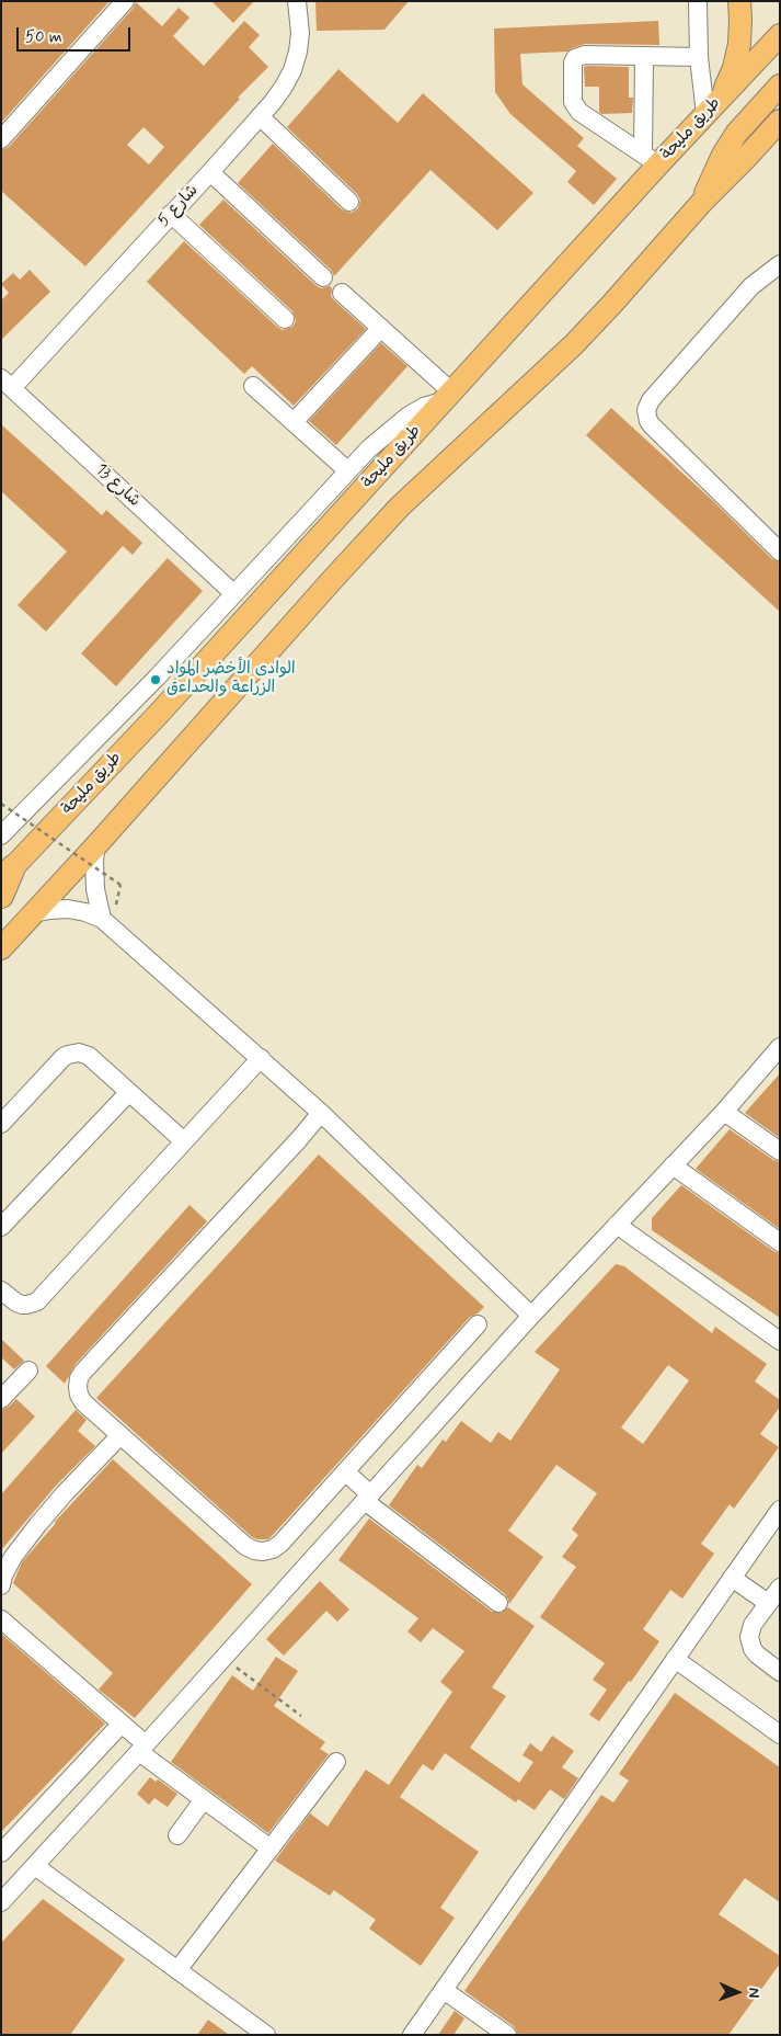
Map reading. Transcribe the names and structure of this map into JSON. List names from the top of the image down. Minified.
{"streets":{"main road":["طريق مليحة"],"street":["شارع 5","شارع 13"]},"crossings":[["شارع 5","شارع 13"]],"places":["الوادى الأخضر المواد الزراعة والحداءق"],"scale_bar":"50 m","north":"right"}
